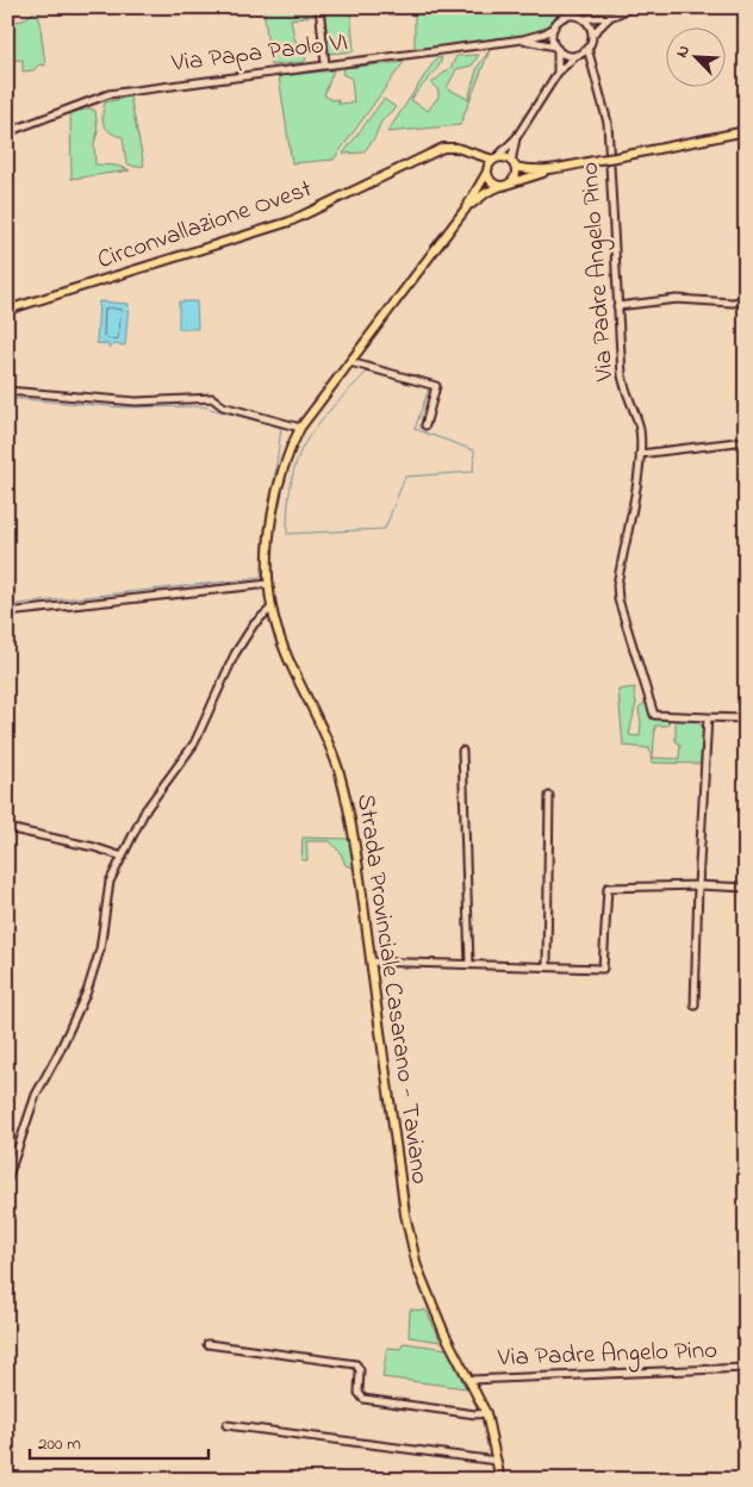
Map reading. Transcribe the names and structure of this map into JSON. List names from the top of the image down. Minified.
{"streets":{"main road":["Circonvallazione Ovest","Strada Provinciale Casarano - Taviano"],"street":["Via Papa Paolo VI","Via Padre Angelo Pino"]},"crossings":[["Via Papa Paolo VI","Via Padre Angelo Pino"],["Circonvallazione Ovest","Strada Provinciale Casarano - Taviano"],["Via Padre Angelo Pino","Strada Provinciale Casarano - Taviano"]],"scale_bar":"200 m","north":"top left"}
